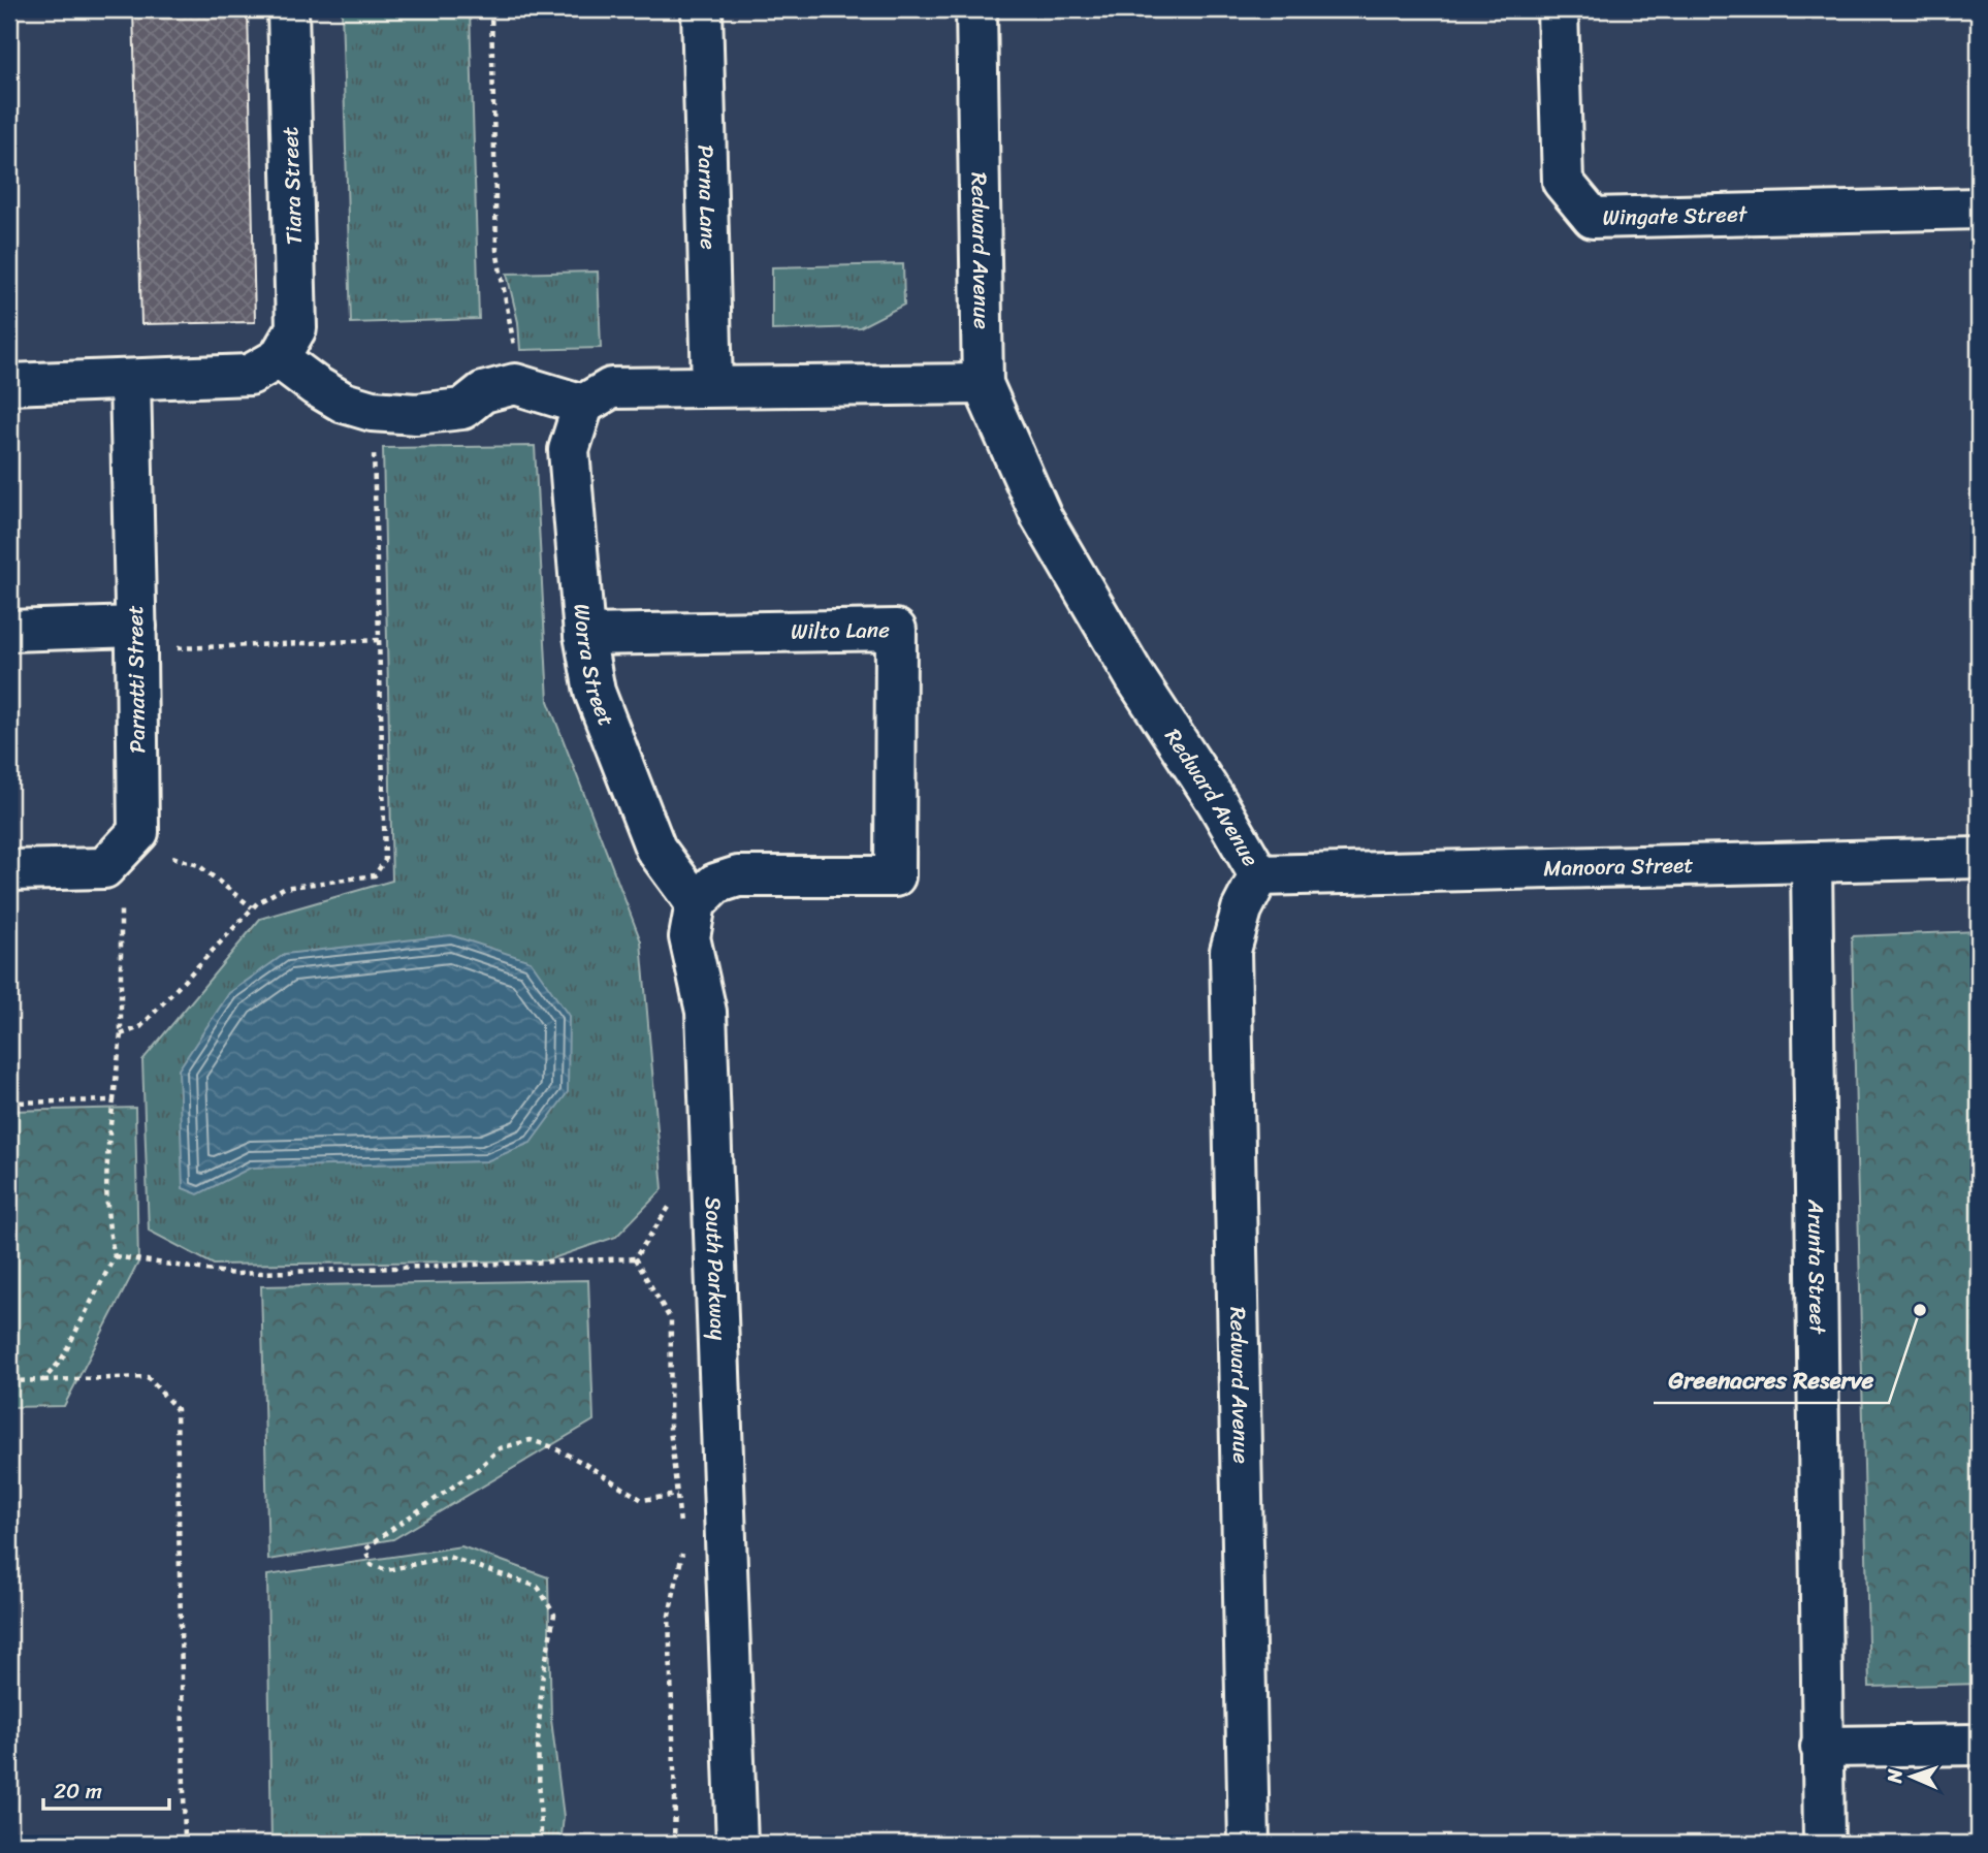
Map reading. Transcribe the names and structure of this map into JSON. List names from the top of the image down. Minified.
{"streets":{"street":["Tiara Street","Parna Lane","Wingate Street","Redward Avenue","Wilto Lane","Worra Street","Parnatti Street","Manoora Street","Arunta Street","South Parkway"]},"crossings":[["Redward Avenue","Manoora Street"],["Wilto Lane","Worra Street"],["Wilto Lane","South Parkway"],["Worra Street","South Parkway"],["Manoora Street","Arunta Street"]],"places":["Greenacres Reserve"],"scale_bar":"20 m","north":"left"}
